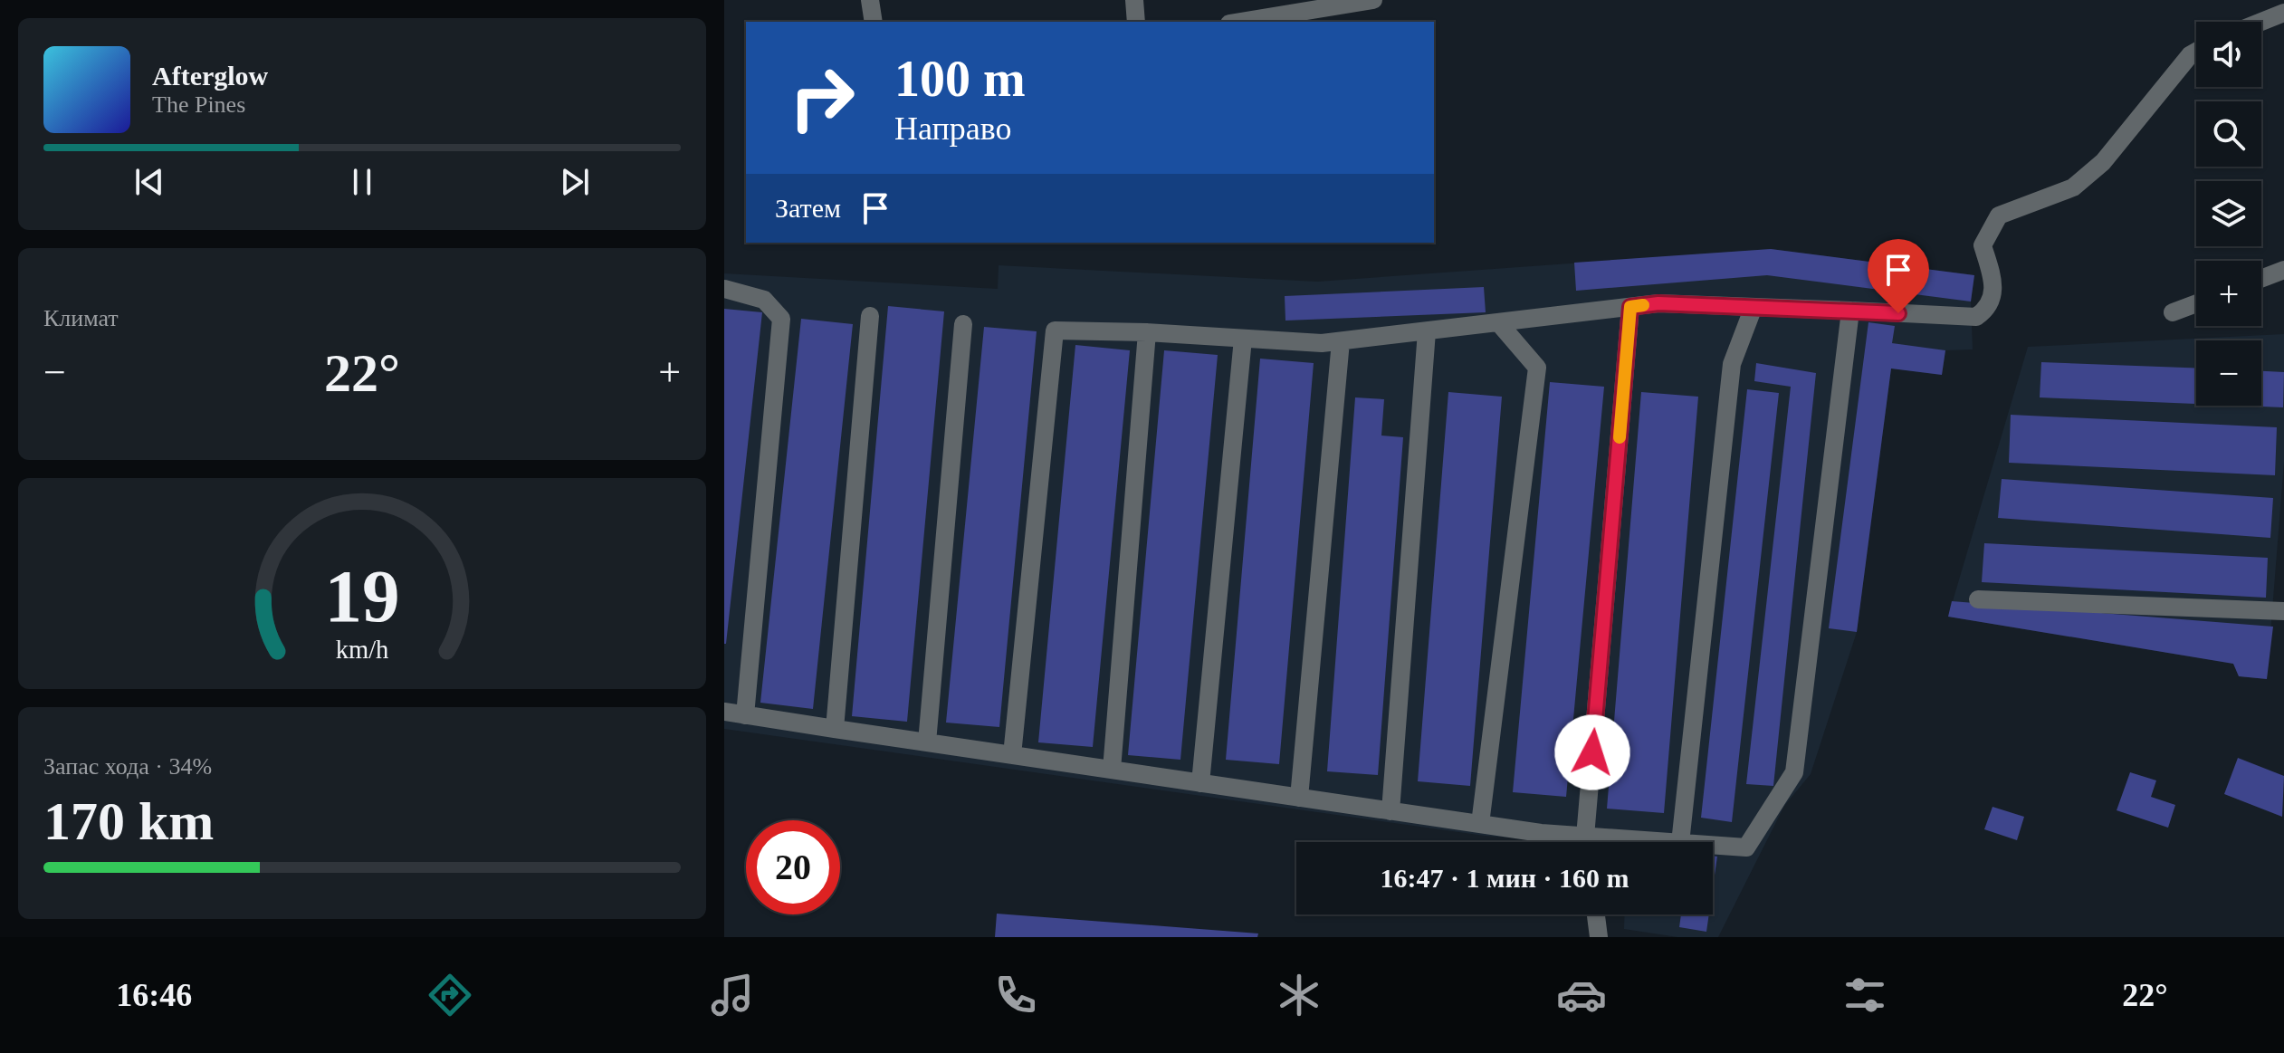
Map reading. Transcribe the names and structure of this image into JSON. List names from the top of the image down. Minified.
{"page":{"map_buttons":["+","−"],"turn":["100 m","Направо"],"song":["Afterglow","The Pines"],"then":"Затем","tile":["Климат",["Запас хода · 34%","170 km"]],"heat":["−","22°","+"],"limit":"20","trip":"16:47 · 1 мин · 160 m","tabs":["16:46","22°"],"gauge":["19","km/h"]}}
